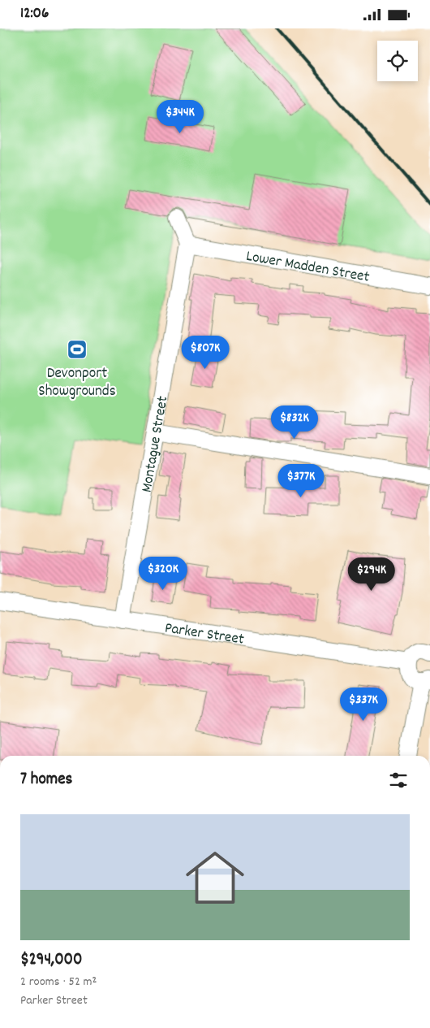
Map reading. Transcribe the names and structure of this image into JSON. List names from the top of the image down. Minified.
{"streets":{"street":["Lower Madden Street","Montague Street","Parker Street"]},"crossings":[["Lower Madden Street","Montague Street"],["Montague Street","Parker Street"]],"places":{"sports":["Devonport Showgrounds"]},"page":{"status":"12:06","price":["$344K","$807K","$832K","$377K","$320K","$294K","$337K"],"heading":"7 homes","list":[{"name":"$294,000","note":"2 rooms · 52 m² · Parker Street"}]}}
